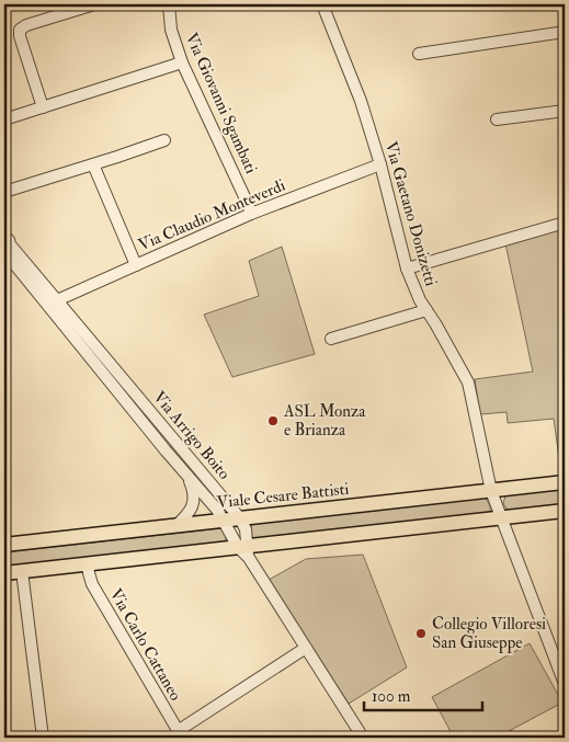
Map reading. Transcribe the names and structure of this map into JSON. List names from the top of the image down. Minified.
{"streets":{"main road":["Viale Cesare Battisti"],"street":["Via Giovanni Sgambati","Via Gaetano Donizetti","Via Claudio Monteverdi","Via Arrigo Boito","Via Carlo Cattaneo"]},"crossings":[["Via Giovanni Sgambati","Via Claudio Monteverdi"],["Via Gaetano Donizetti","Via Claudio Monteverdi"],["Via Gaetano Donizetti","Viale Cesare Battisti"],["Via Claudio Monteverdi","Via Arrigo Boito"],["Via Arrigo Boito","Viale Cesare Battisti"]],"places":["ASL Monza e Brianza","Collegio Villoresi San Giuseppe"],"scale_bar":"100 m"}
